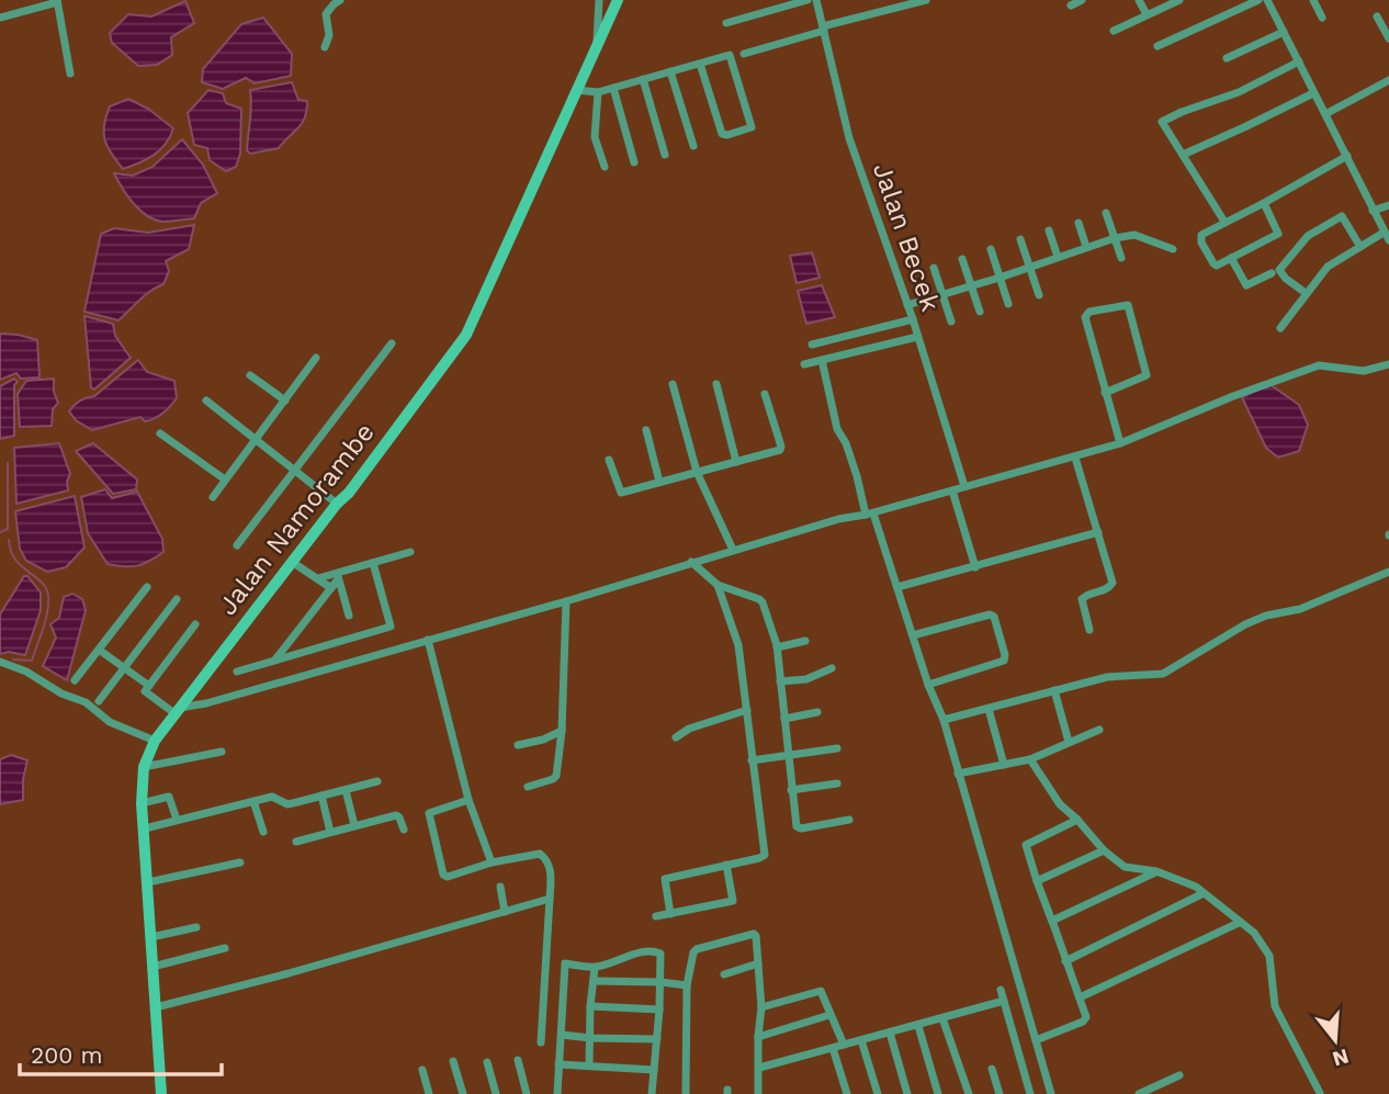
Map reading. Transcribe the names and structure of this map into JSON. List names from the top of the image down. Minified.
{"streets":{"main road":["Jalan Namorambe"],"street":["Jalan Becek"]},"scale_bar":"200 m","north":"bottom"}
